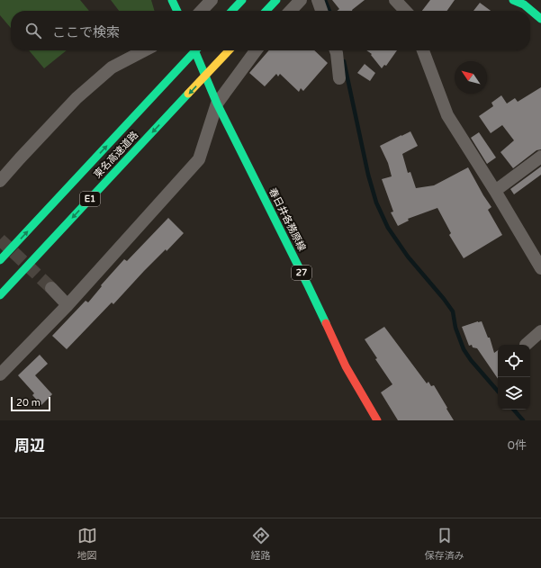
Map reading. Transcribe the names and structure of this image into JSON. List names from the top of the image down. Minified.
{"streets":{"main road":["東名高速道路","E1","春日井各務原線","27"]},"scale_bar":"20 m","north":"top left","page":{"search":"ここで検索","scale":"20 m","heading":["周辺","0件"],"nav":["地図","経路","保存済み"]}}
